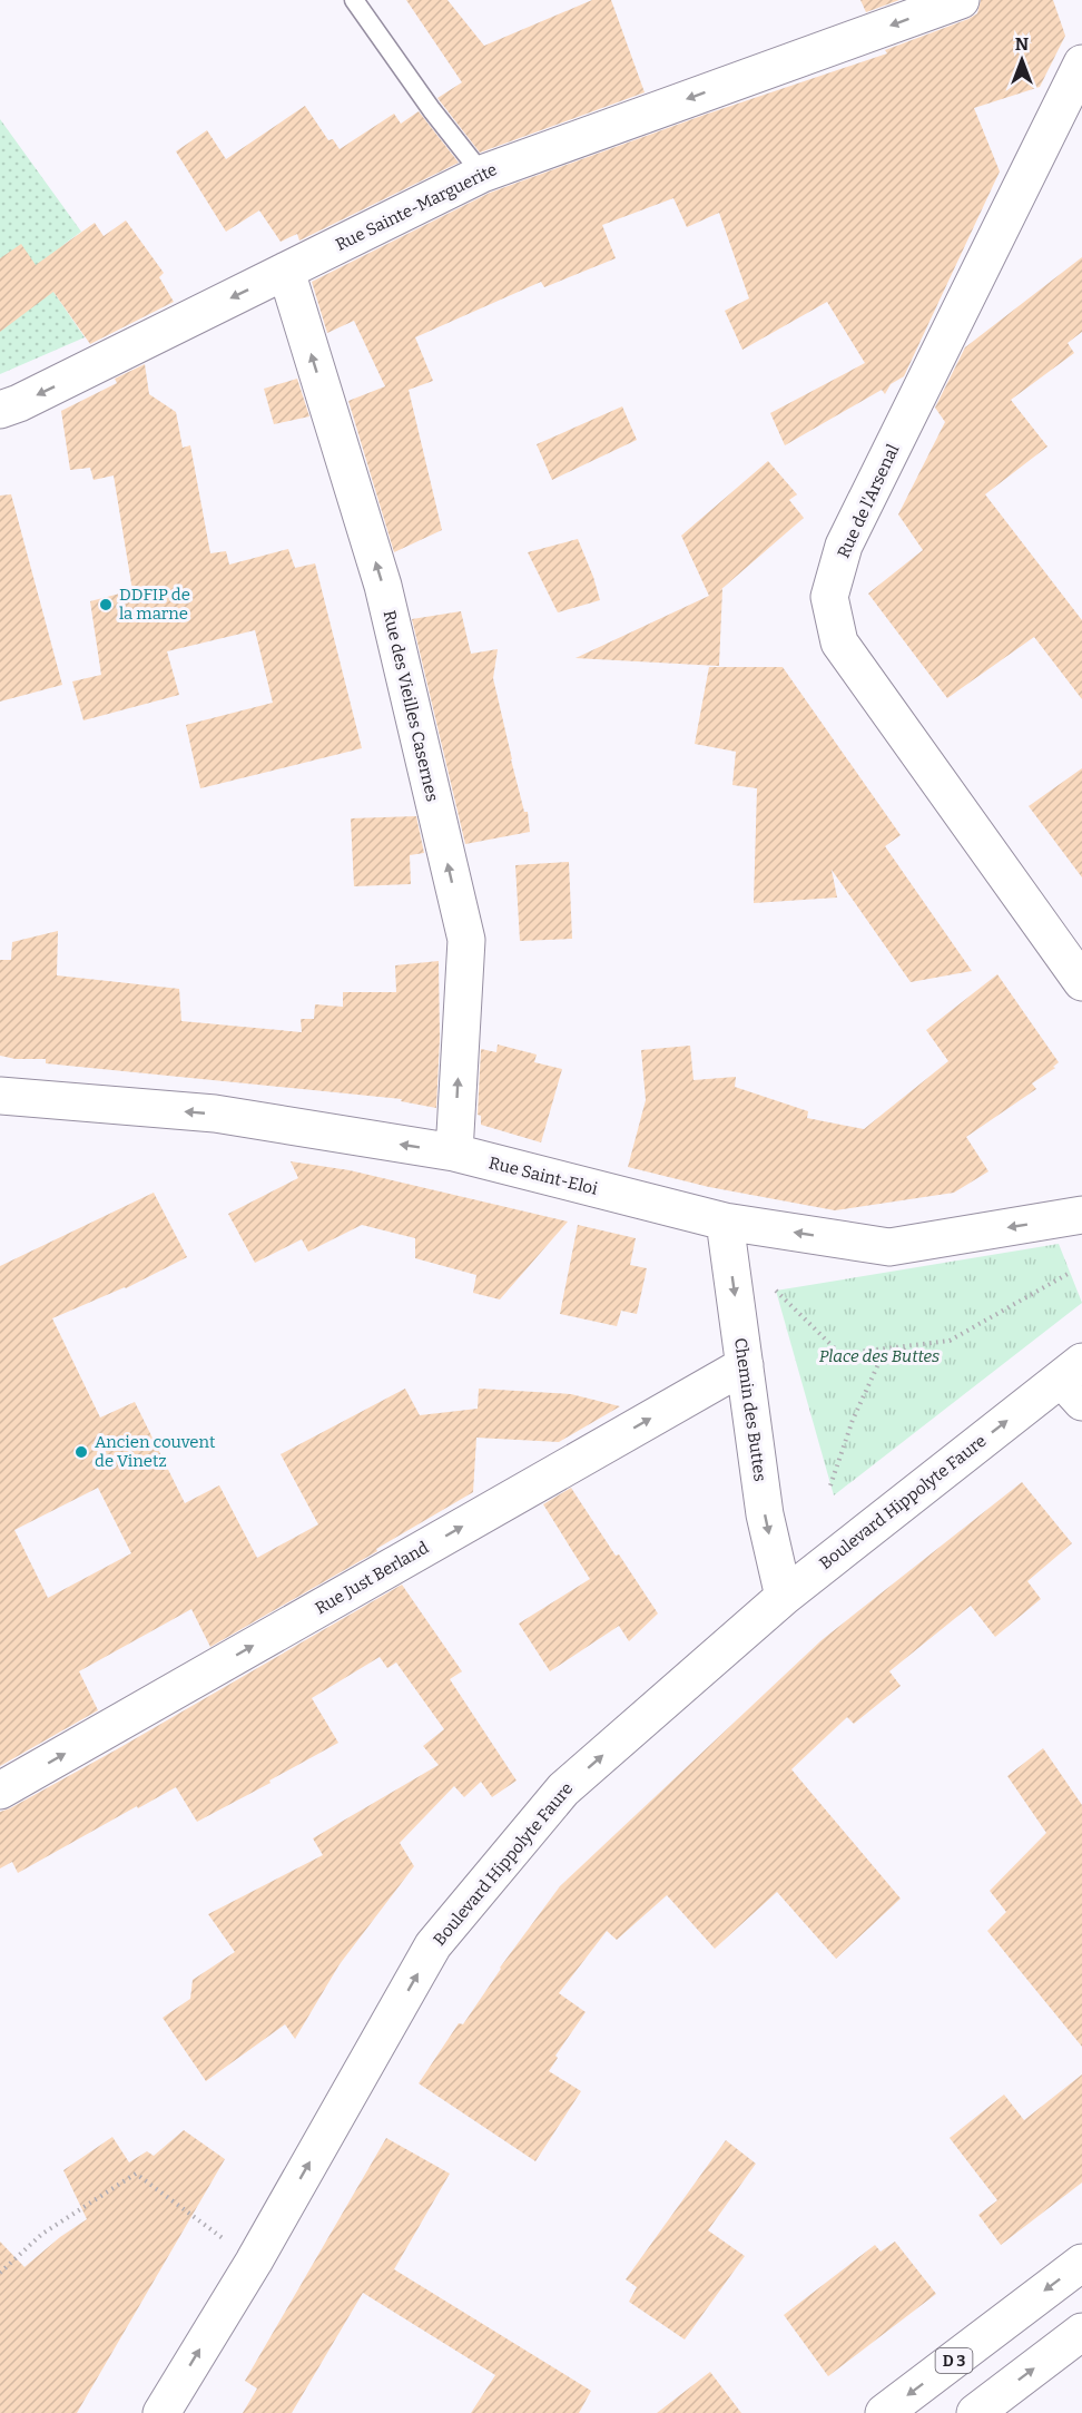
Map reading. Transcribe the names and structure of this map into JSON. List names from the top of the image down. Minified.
{"streets":{"street":["Rue Sainte-Marguerite","Rue de l'Arsenal","Rue des Vieilles Casernes","Rue Saint-Eloi","Chemin des Buttes","Boulevard Hippolyte Faure","Rue Just Berland","D 3"]},"crossings":[["Rue Sainte-Marguerite","Rue des Vieilles Casernes"],["Rue des Vieilles Casernes","Rue Saint-Eloi"],["Rue Saint-Eloi","Chemin des Buttes"],["Chemin des Buttes","Boulevard Hippolyte Faure"],["Chemin des Buttes","Rue Just Berland"]],"one_way":["Rue Sainte-Marguerite","Rue des Vieilles Casernes","Rue Saint-Eloi","Chemin des Buttes","Boulevard Hippolyte Faure","Rue Just Berland"],"parks":["Place des Buttes"],"places":["DDFIP de la marne","Ancien couvent de Vinetz"],"north":"top"}
